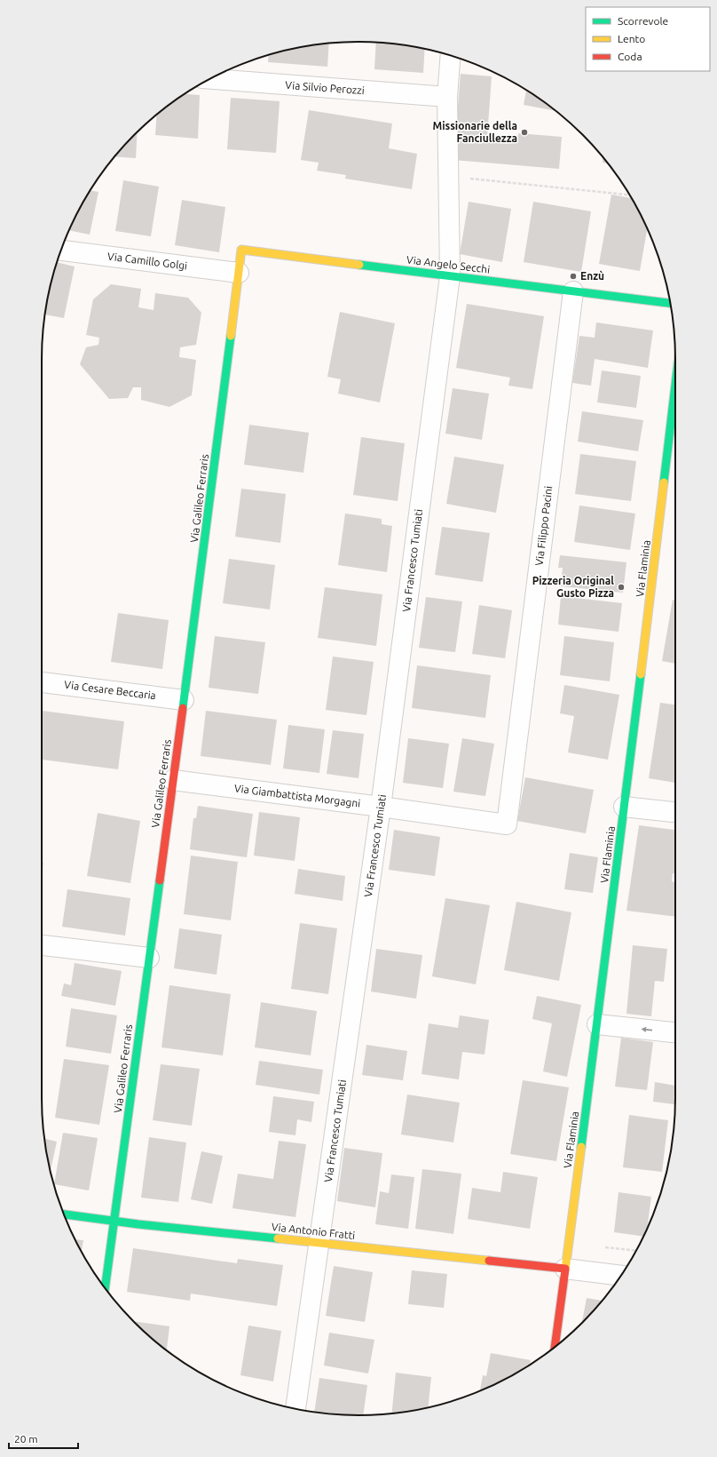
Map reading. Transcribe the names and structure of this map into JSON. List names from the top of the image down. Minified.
{"streets":{"street":["Via Silvio Perozzi","Via Camillo Golgi","Via Angelo Secchi","Via Galileo Ferraris","Via Filippo Pacini","Via Francesco Tumiati","Via Flaminia","Via Cesare Beccaria","Via Giambattista Morgagni","Via Antonio Fratti"]},"crossings":[["Via Silvio Perozzi","Via Francesco Tumiati"],["Via Camillo Golgi","Via Angelo Secchi"],["Via Camillo Golgi","Via Galileo Ferraris"],["Via Angelo Secchi","Via Galileo Ferraris"],["Via Angelo Secchi","Via Filippo Pacini"],["Via Angelo Secchi","Via Francesco Tumiati"],["Via Galileo Ferraris","Via Cesare Beccaria"],["Via Galileo Ferraris","Via Giambattista Morgagni"],["Via Galileo Ferraris","Via Antonio Fratti"],["Via Filippo Pacini","Via Giambattista Morgagni"],["Via Francesco Tumiati","Via Giambattista Morgagni"],["Via Francesco Tumiati","Via Antonio Fratti"],["Via Flaminia","Via Antonio Fratti"]],"places":["Missionarie della Fanciullezza","Enzù","Pizzeria Original Gusto Pizza"],"legend":["Scorrevole","Lento","Coda"],"scale_bar":"20 m"}
